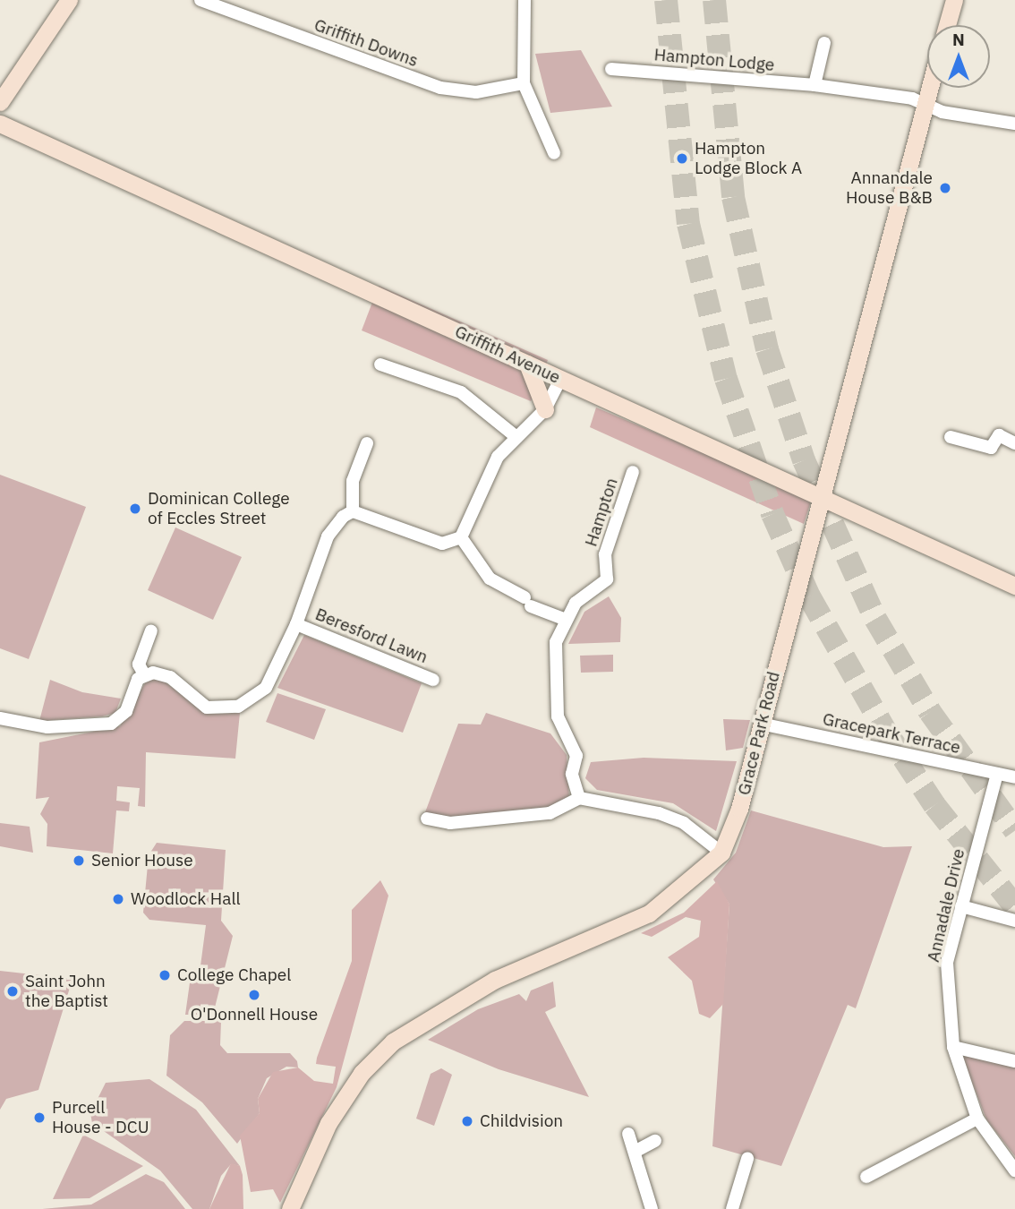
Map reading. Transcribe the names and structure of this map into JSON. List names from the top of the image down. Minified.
{"streets":{"street":["Griffith Downs","Hampton Lodge","Griffith Avenue","Hampton","Beresford Lawn","Grace Park Road","Gracepark Terrace","Annadale Drive"]},"crossings":[["Hampton Lodge","Grace Park Road"],["Griffith Avenue","Grace Park Road"],["Grace Park Road","Gracepark Terrace"],["Gracepark Terrace","Annadale Drive"]],"places":["Hampton Lodge Block A","Annandale House B&B","Dominican College of Eccles Street","Senior House","Woodlock Hall","College Chapel","Saint John the Baptist","O'Donnell House","Purcell House - DCU","Childvision"],"north":"top"}
